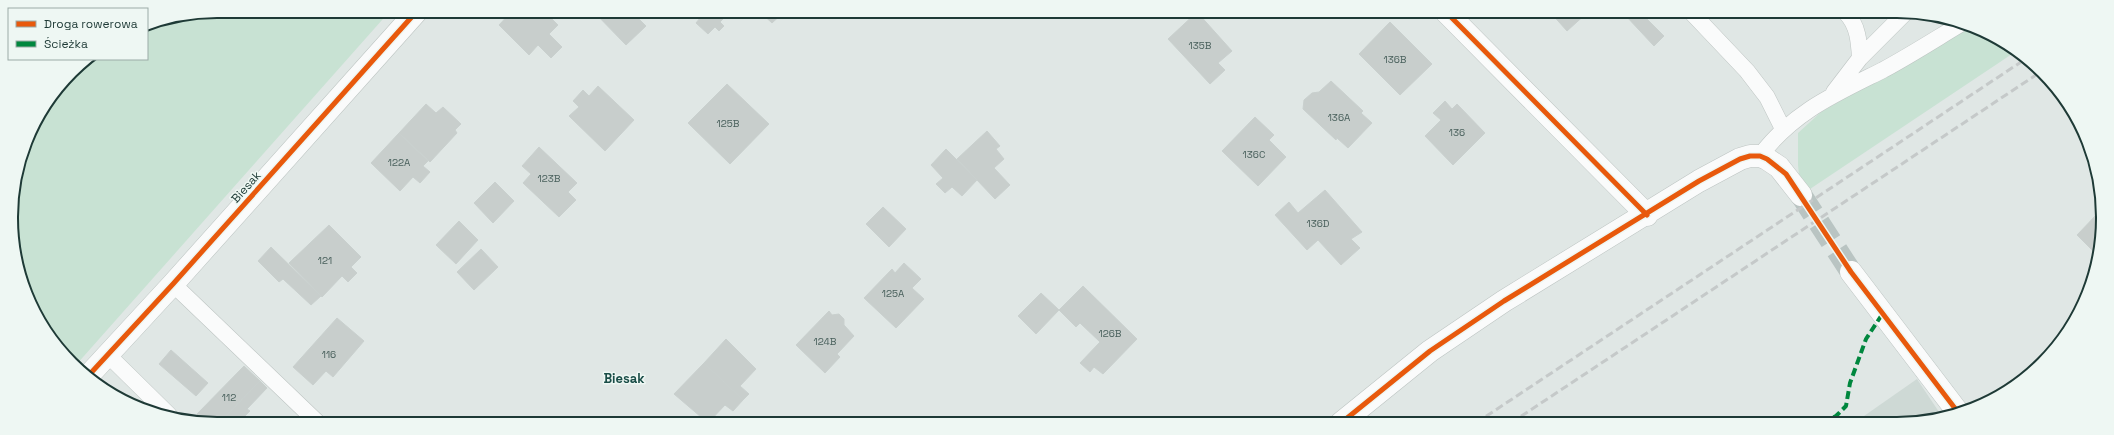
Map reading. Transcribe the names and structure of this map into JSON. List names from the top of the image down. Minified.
{"streets":{"street":["Biesak"]},"districts":["Biesak"],"house_numbers":["135B","136B","136A","125B","136","136C","122A","123B","136D","121","125A","126B","124B","116","112"],"legend":["Droga rowerowa","Ścieżka"]}
